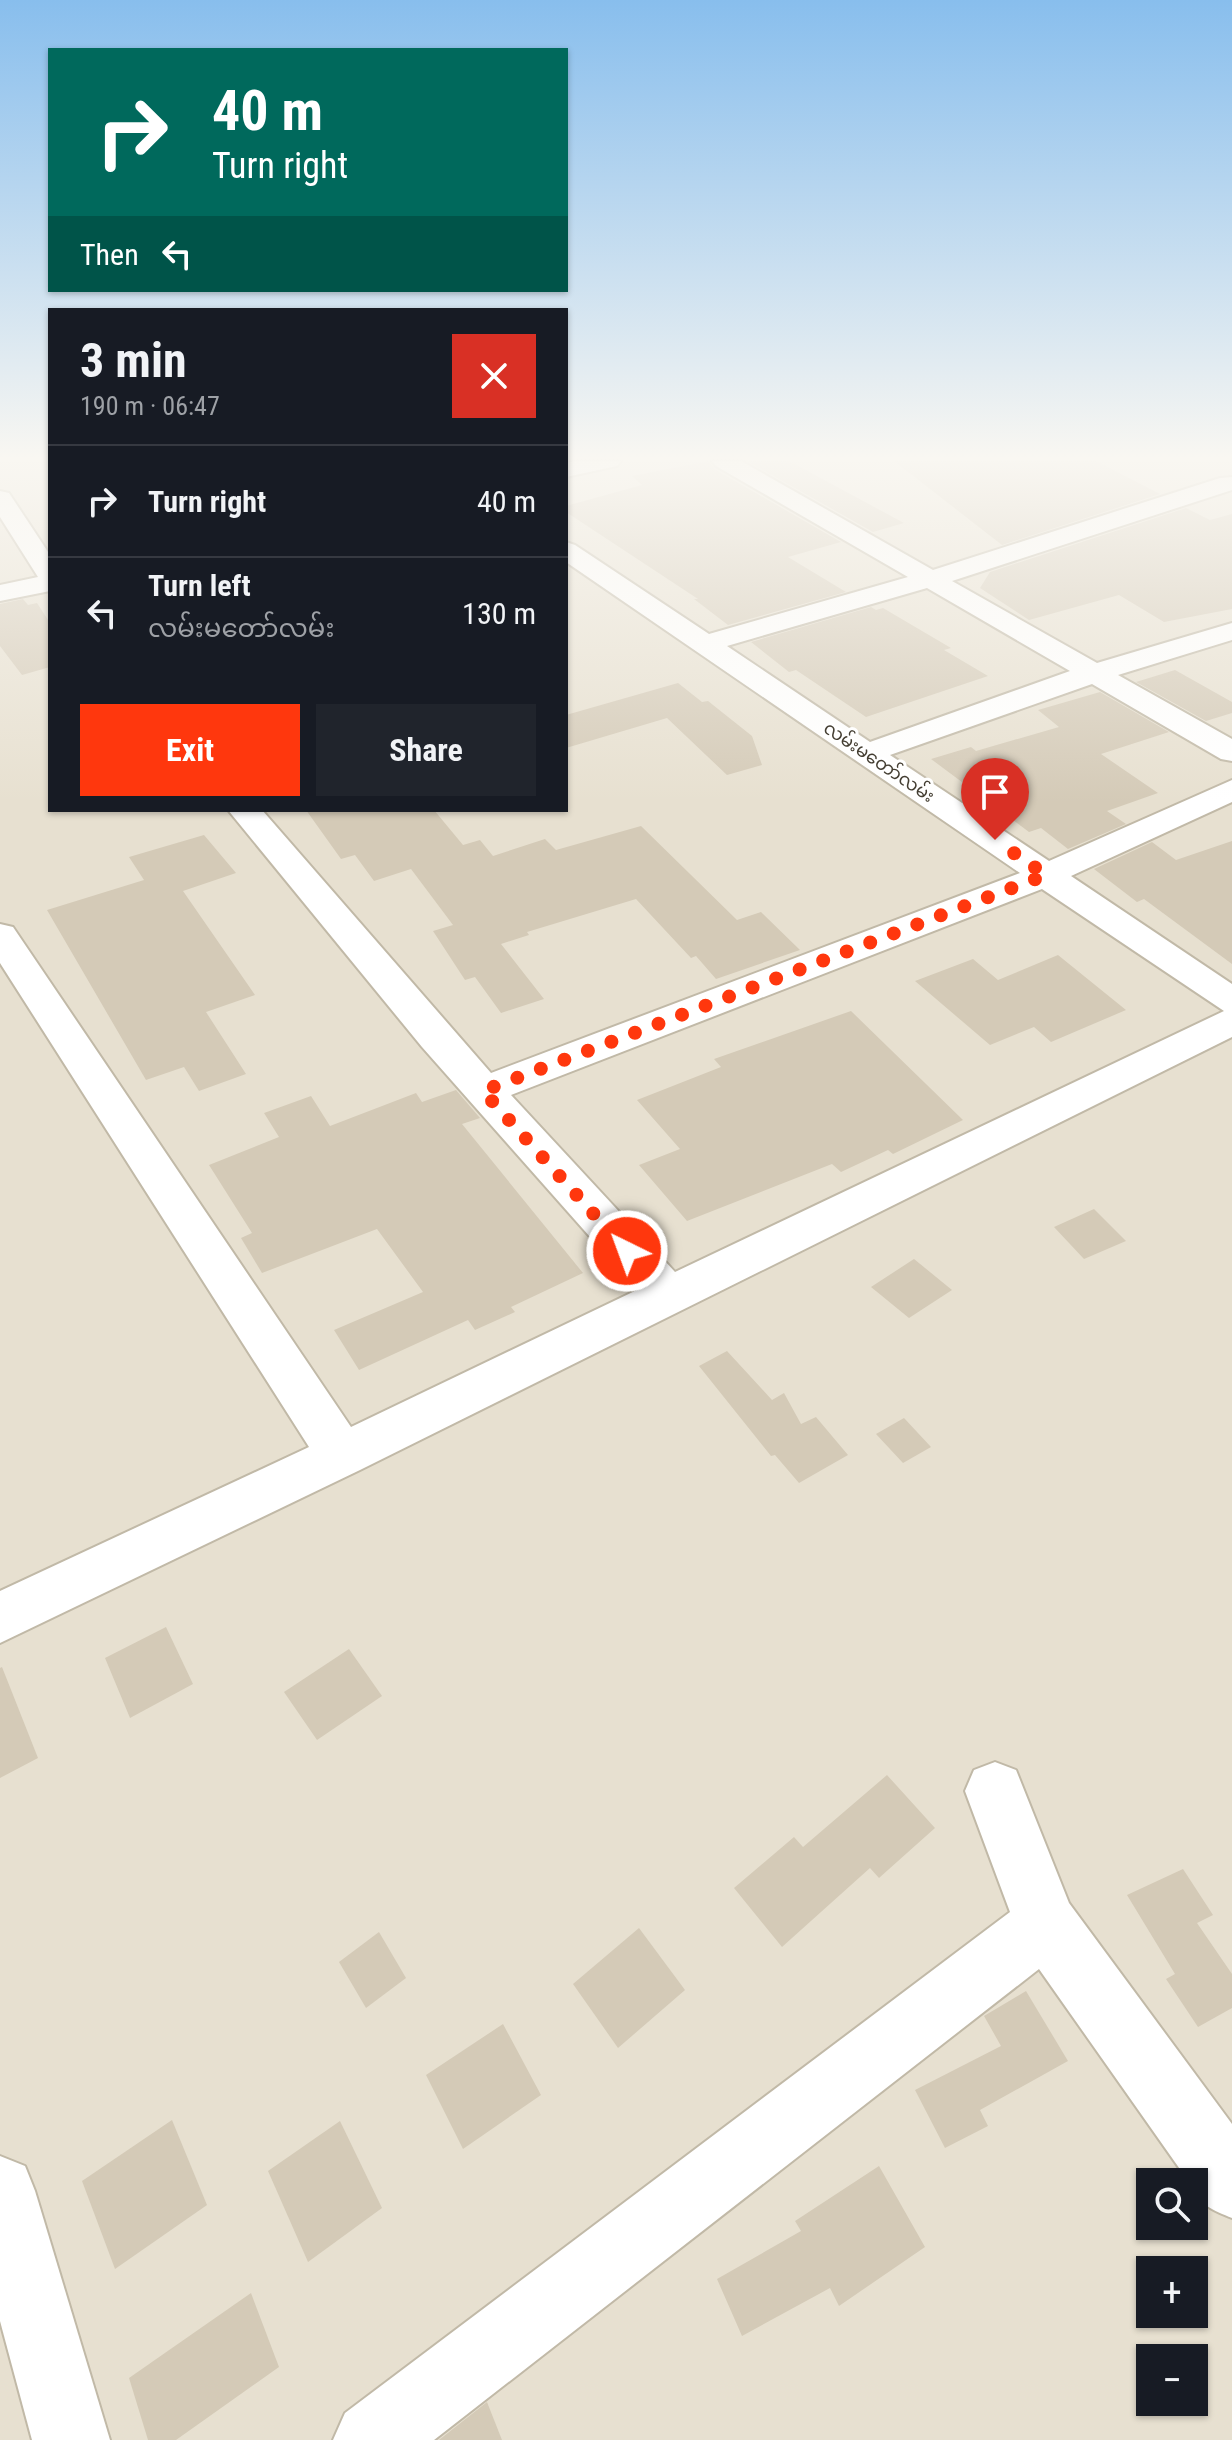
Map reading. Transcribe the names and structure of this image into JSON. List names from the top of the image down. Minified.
{"streets":{"street":["လမ်းမတော်လမ်း"]},"page":{"turn":["40 m","Turn right"],"then":"Then","heading":["3 min","190 m · 06:47"],"list":[{"name":"Turn right","value":"40 m"},{"name":"Turn left","note":"လမ်းမတော်လမ်း","value":"130 m"}],"buttons":["Exit","Share"],"map_buttons":["+","−"]}}
